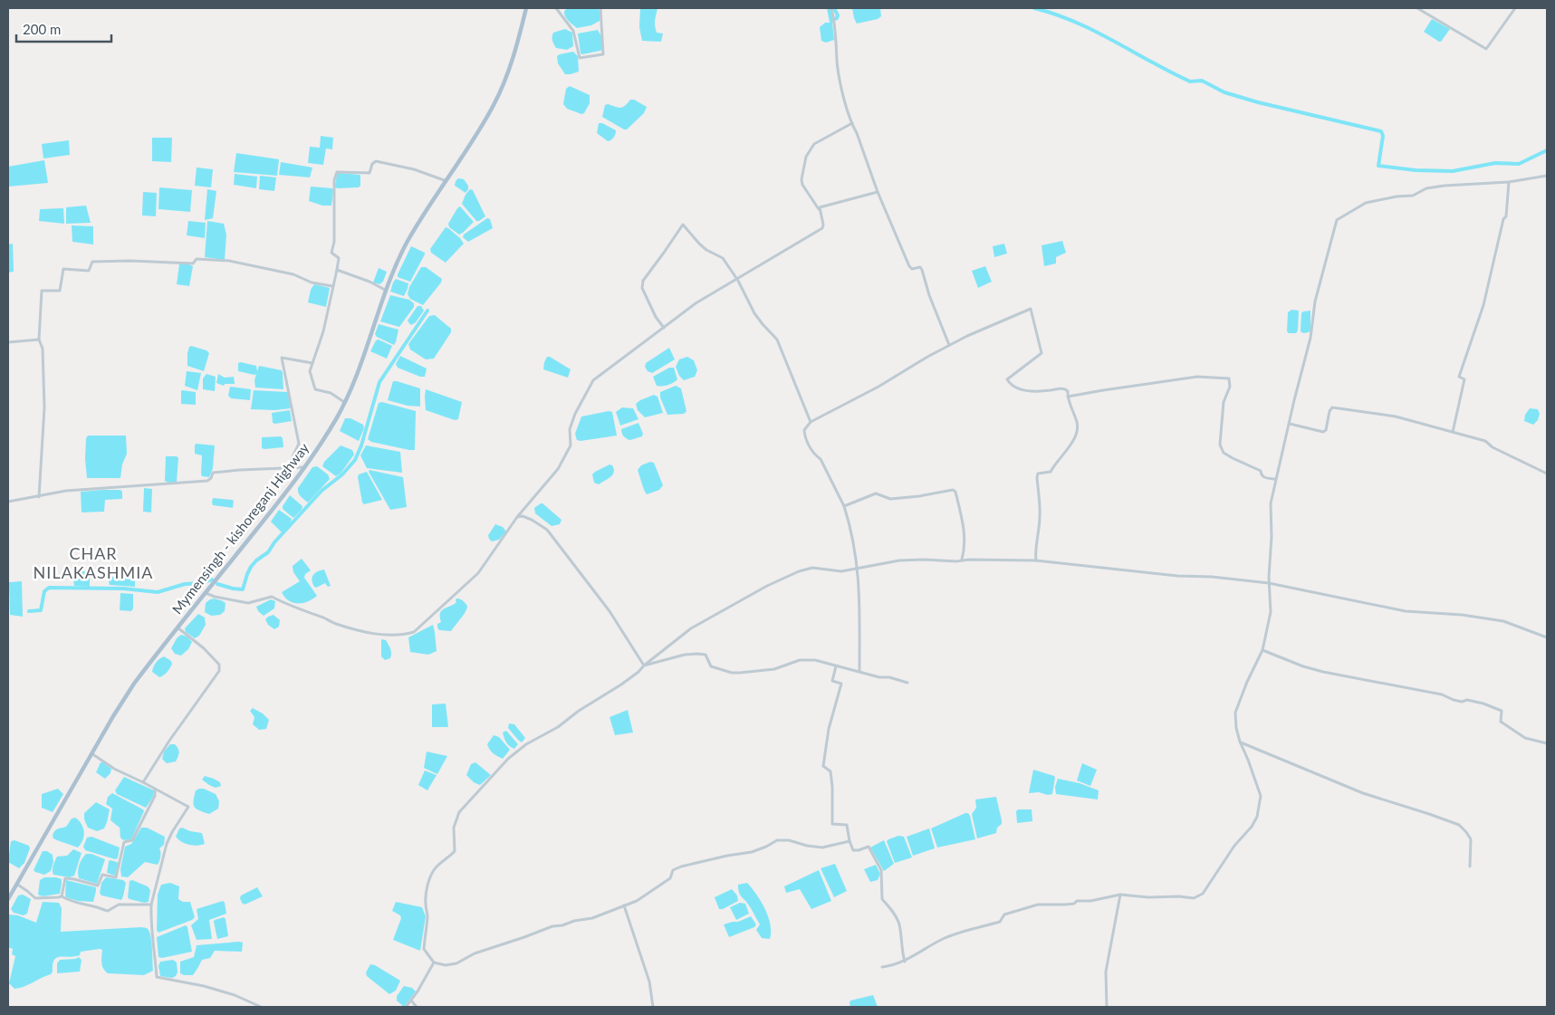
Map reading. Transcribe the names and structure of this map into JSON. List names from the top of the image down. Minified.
{"streets":{"main road":["Mymensingh - kishoreganj Highway"]},"districts":["CHAR NILAKASHMIA"],"scale_bar":"200 m"}
